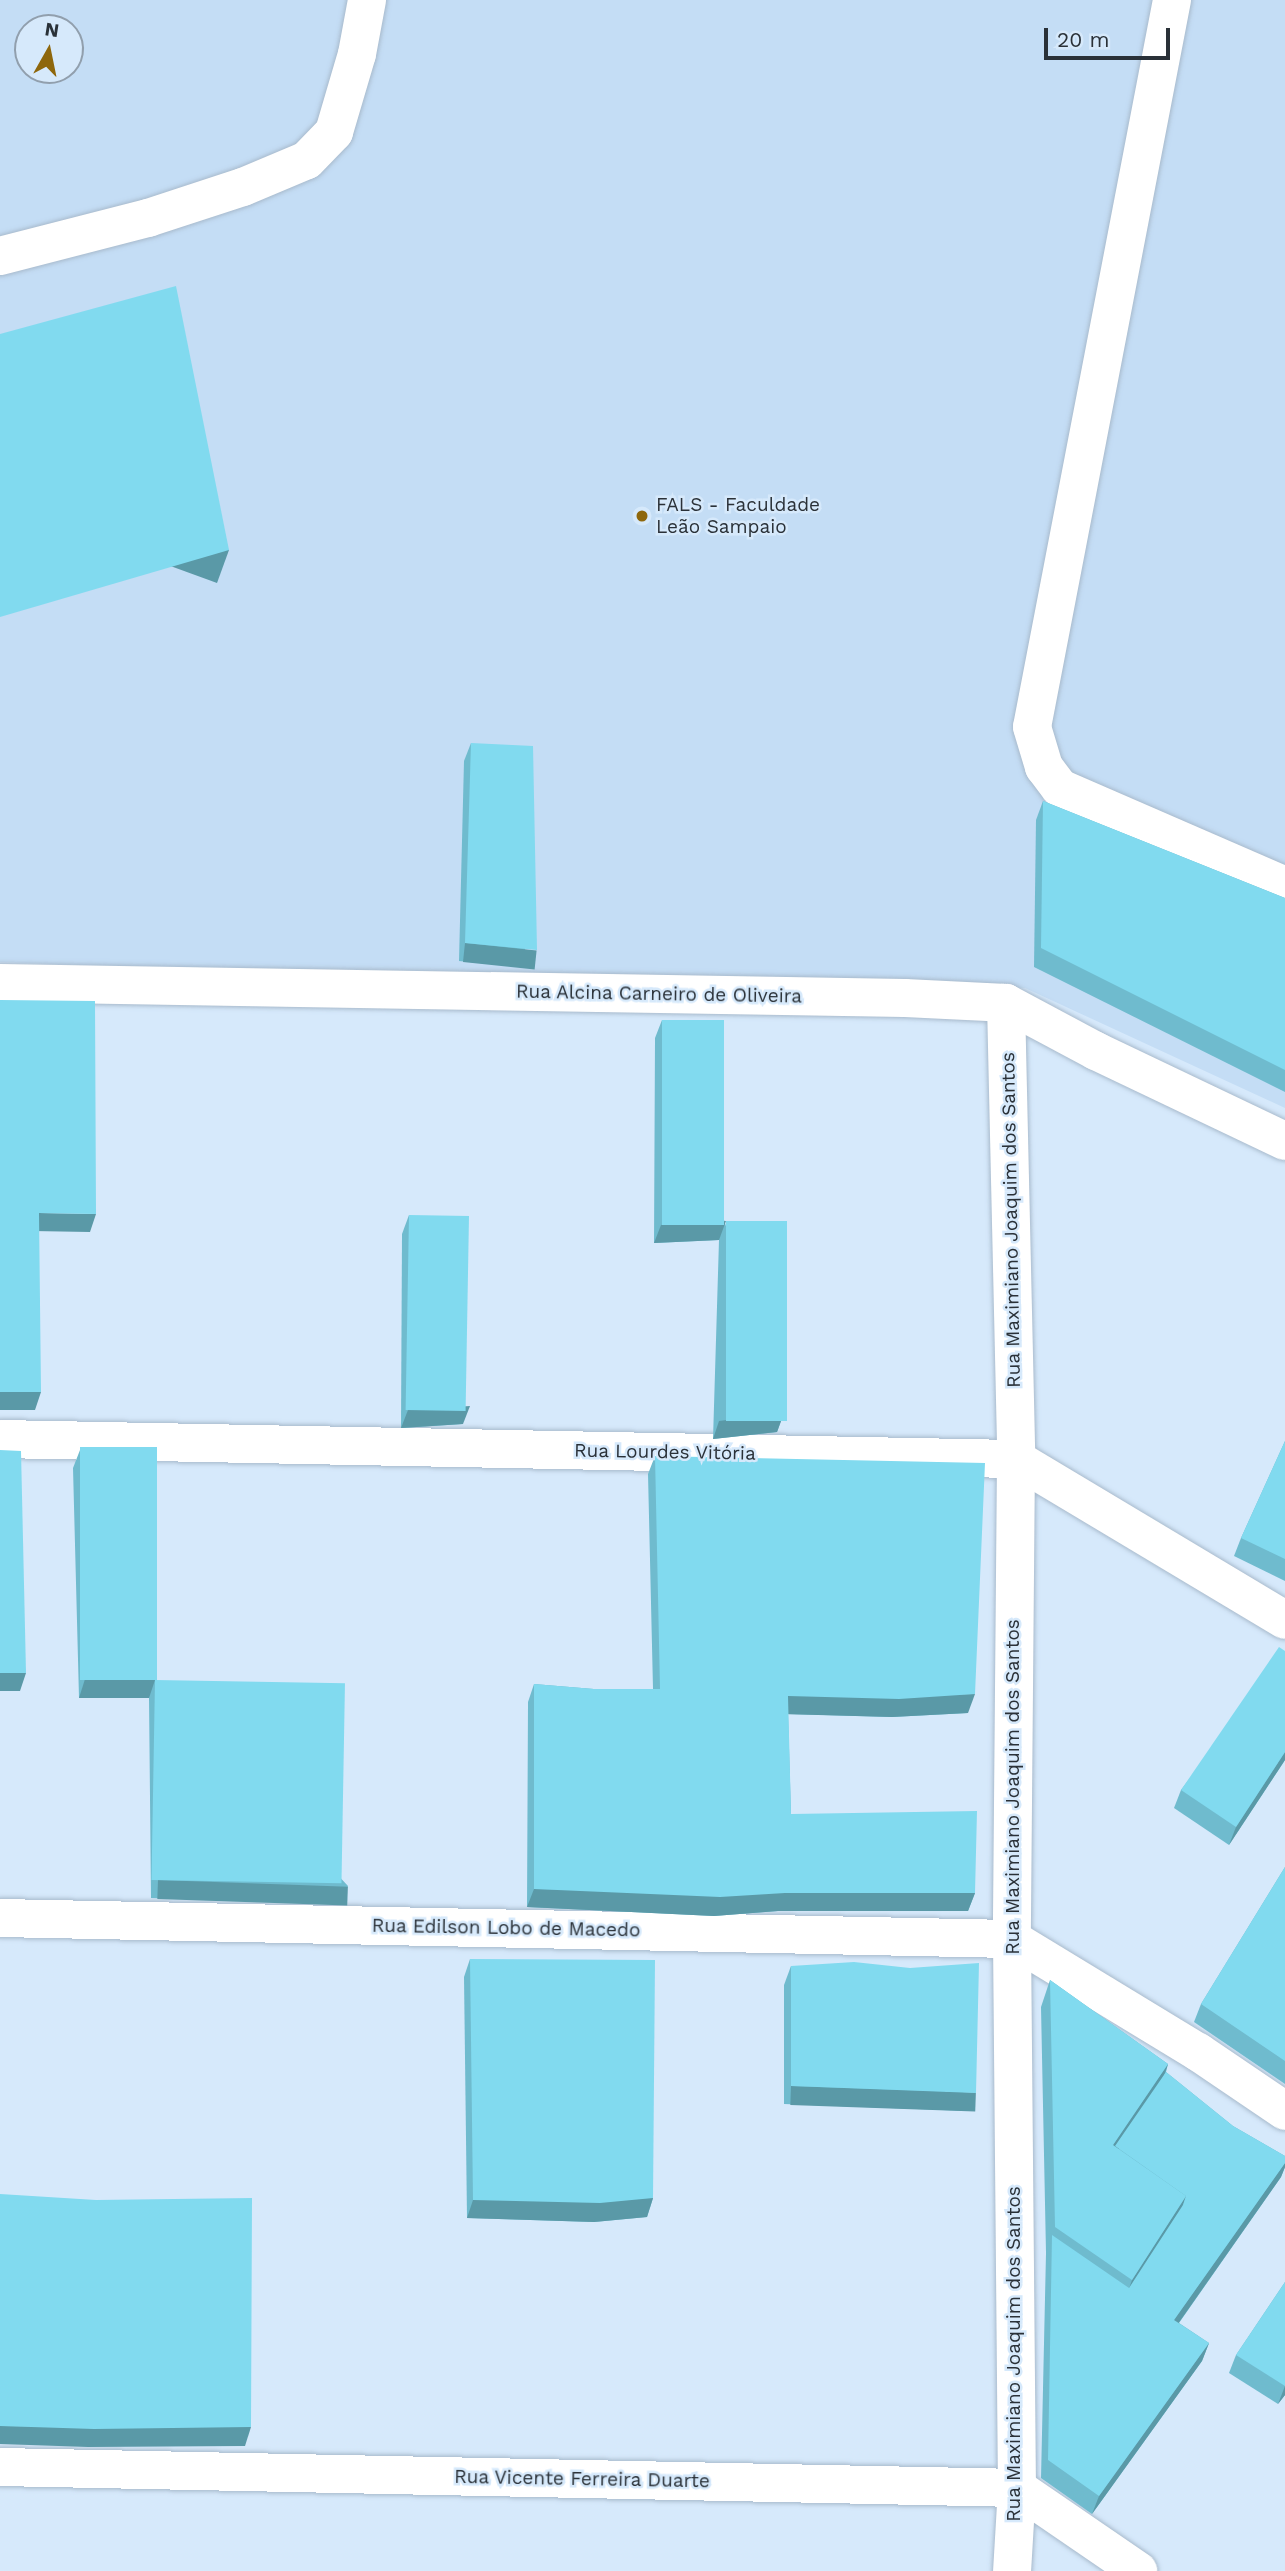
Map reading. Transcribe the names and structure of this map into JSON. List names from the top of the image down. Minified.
{"streets":{"street":["Rua Alcina Carneiro de Oliveira","Rua Maximiano Joaquim dos Santos","Rua Lourdes Vitória","Rua Edilson Lobo de Macedo","Rua Vicente Ferreira Duarte"]},"crossings":[["Rua Alcina Carneiro de Oliveira","Rua Maximiano Joaquim dos Santos"],["Rua Maximiano Joaquim dos Santos","Rua Lourdes Vitória"],["Rua Maximiano Joaquim dos Santos","Rua Edilson Lobo de Macedo"],["Rua Maximiano Joaquim dos Santos","Rua Vicente Ferreira Duarte"]],"places":["FALS - Faculdade Leão Sampaio"],"scale_bar":"20 m","north":"top"}
